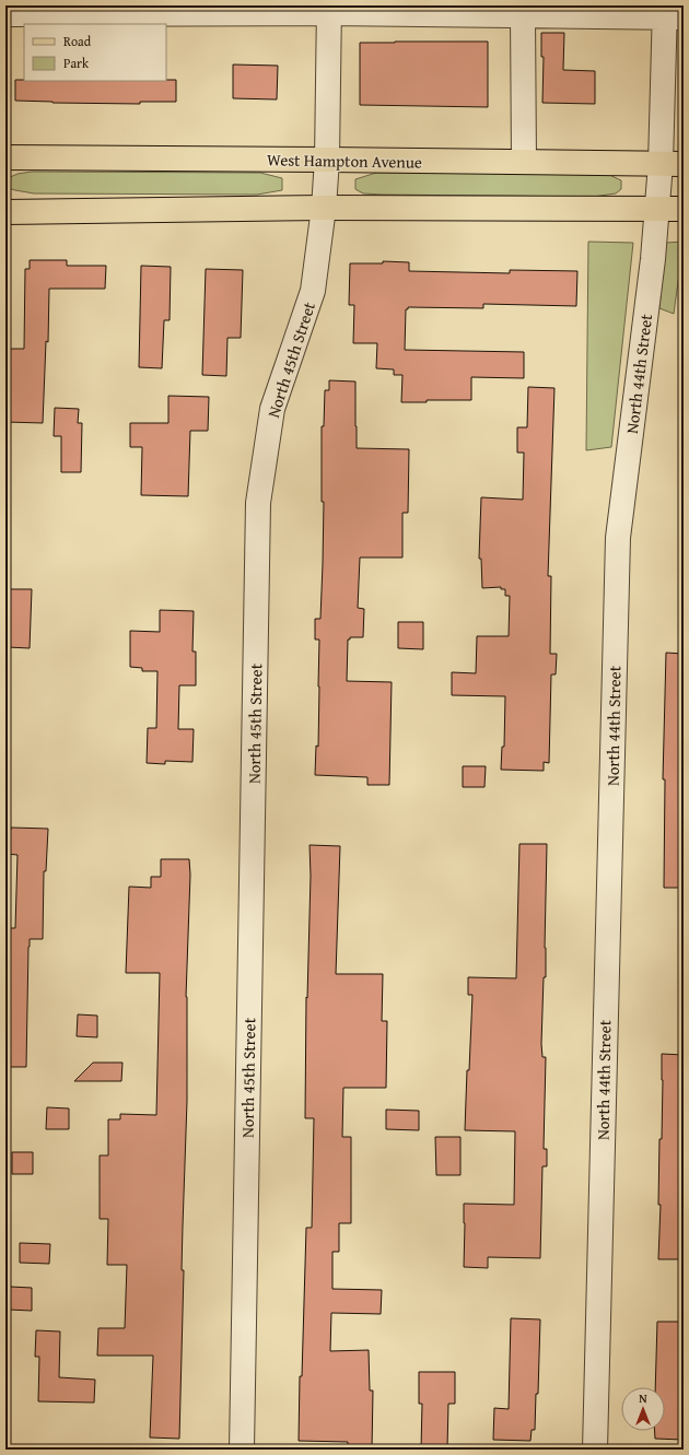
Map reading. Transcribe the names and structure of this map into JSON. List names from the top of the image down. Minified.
{"streets":{"main road":["West Hampton Avenue"],"street":["North 45th Street","North 44th Street"]},"crossings":[["West Hampton Avenue","North 45th Street"],["West Hampton Avenue","North 44th Street"]],"legend":["Road","Park"],"north":"top"}
